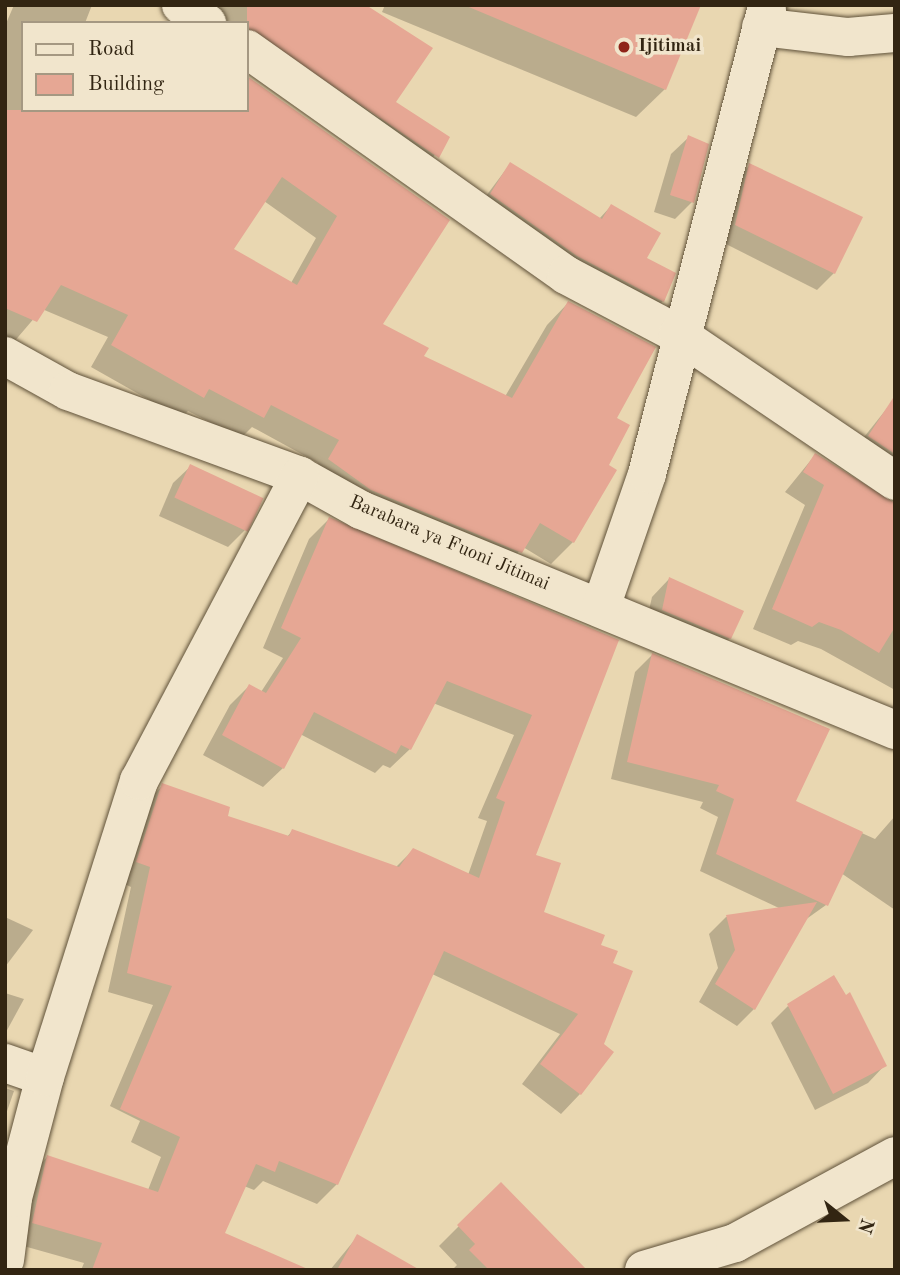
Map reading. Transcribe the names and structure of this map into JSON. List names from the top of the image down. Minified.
{"streets":{"street":["Barabara ya Fuoni Jitimai"]},"places":["Ijitimai"],"legend":["Road","Building"],"north":"right"}
